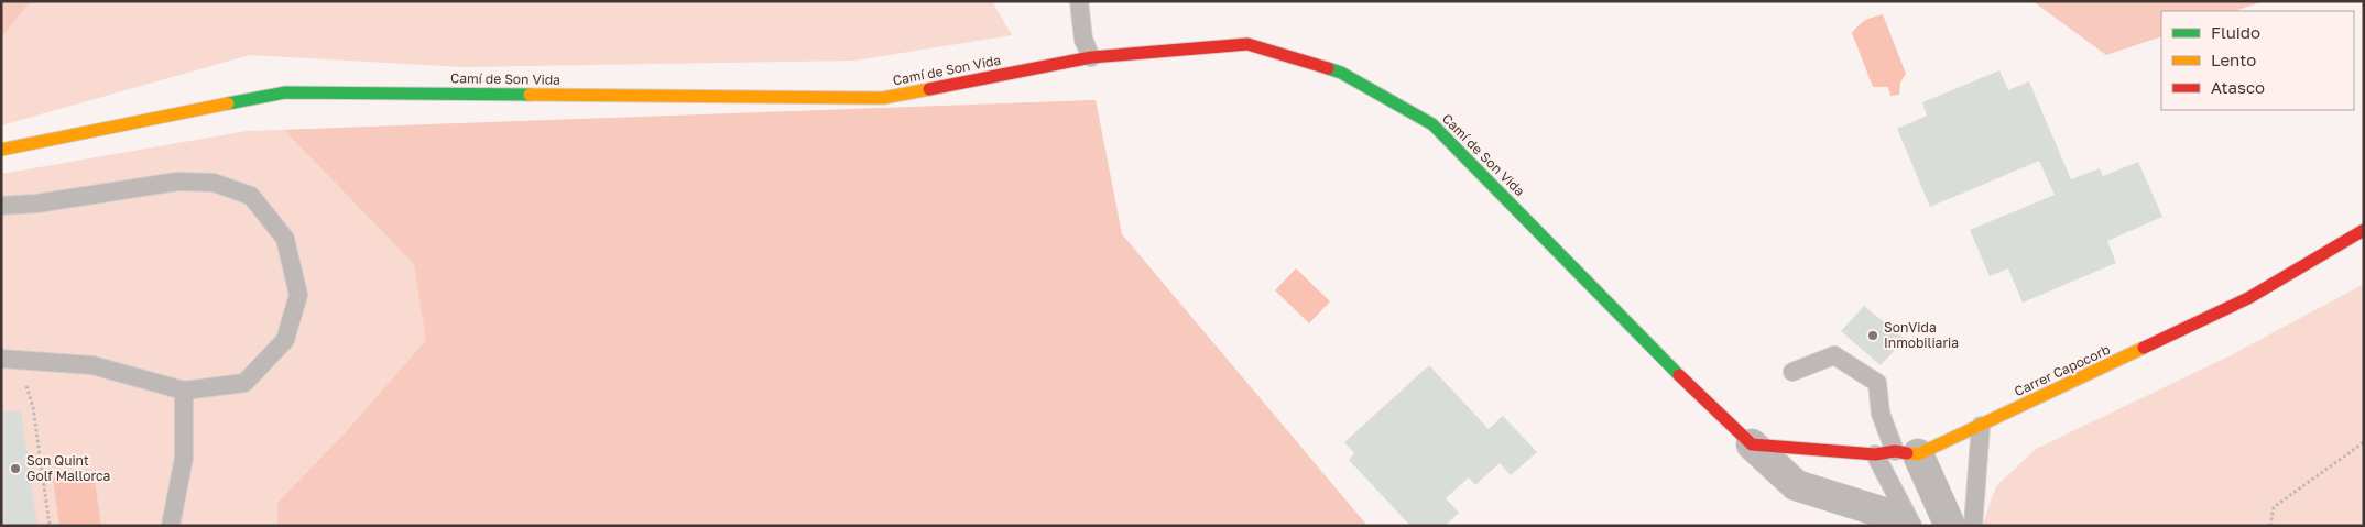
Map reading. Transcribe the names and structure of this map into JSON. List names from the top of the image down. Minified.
{"streets":{"street":["Camí de Son Vida","Carrer Capocorb"]},"crossings":[["Camí de Son Vida","Carrer Capocorb"]],"places":["SonVida Inmobiliaria","Son Quint Golf Mallorca"],"legend":["Fluido","Lento","Atasco"]}
